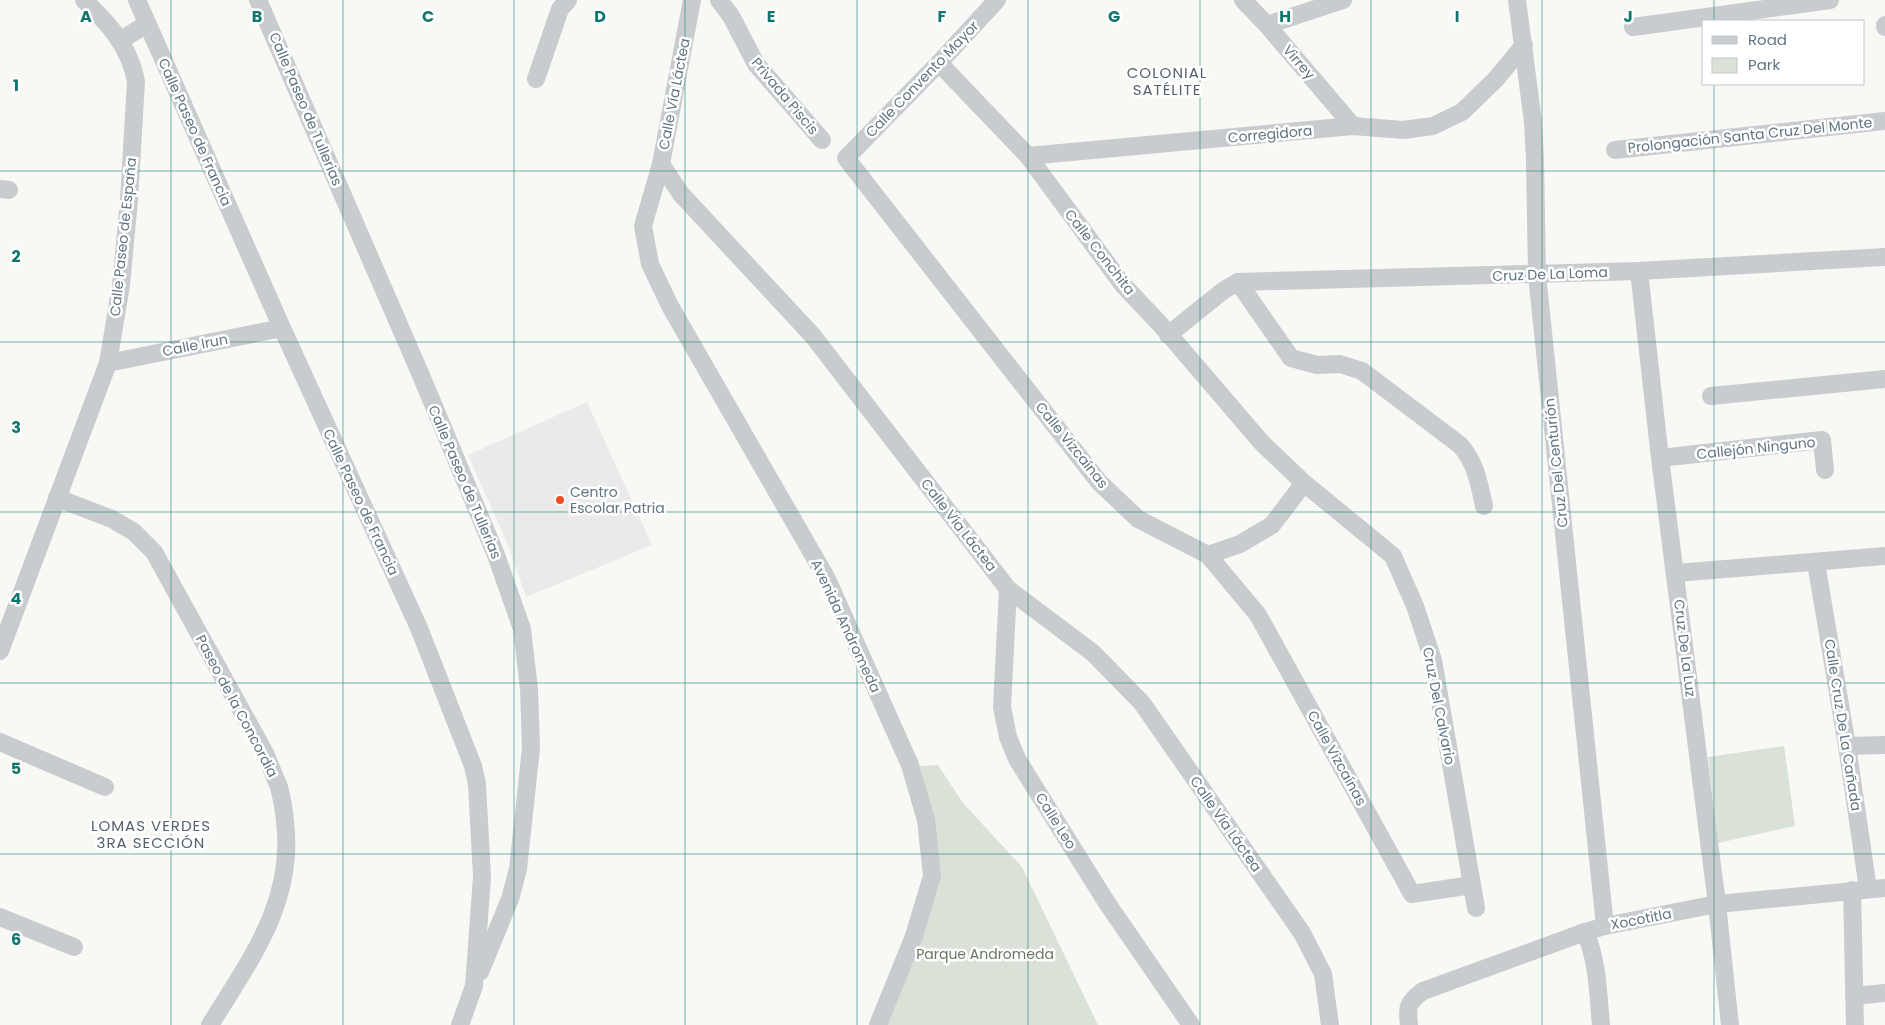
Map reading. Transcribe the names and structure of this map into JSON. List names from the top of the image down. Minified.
{"streets":{"street":["Virrey","Calle Convento Mayor","Calle Vía Láctea","Privada Piscis","Calle Paseo de Tullerias","Calle Paseo de Francia","Corregidora","Prolongación Santa Cruz Del Monte","Calle Paseo de España","Calle Conchita","Cruz De La Loma","Calle Irun","Calle Vizcaínas","Callejón Ninguno","Cruz Del Centurión","Avenida Andromeda","Cruz De La Luz","Paseo de la Concordia","Cruz Del Calvario","Calle Cruz De La Cañada","Calle Leo","Xocotitla"]},"crossings":[["Virrey","Corregidora"],["Calle Convento Mayor","Calle Conchita"],["Calle Convento Mayor","Calle Vizcaínas"],["Calle Vía Láctea","Avenida Andromeda"],["Calle Vía Láctea","Calle Leo"],["Calle Paseo de Tullerias","Calle Paseo de Francia"],["Calle Paseo de Francia","Calle Irun"],["Corregidora","Calle Conchita"],["Corregidora","Cruz Del Centurión"],["Calle Paseo de España","Calle Irun"],["Calle Paseo de España","Paseo de la Concordia"],["Calle Conchita","Cruz Del Calvario"],["Cruz De La Loma","Cruz Del Centurión"],["Cruz De La Loma","Cruz De La Luz"],["Calle Vizcaínas","Cruz Del Calvario"],["Callejón Ninguno","Cruz De La Luz"],["Cruz Del Centurión","Xocotitla"],["Cruz De La Luz","Xocotitla"],["Calle Cruz De La Cañada","Xocotitla"]],"districts":["COLONIAL SATÉLITE","LOMAS VERDES 3RA SECCIÓN"],"parks":["Parque Andromeda"],"places":["Centro Escolar Patria"],"legend":["Road","Park"],"grid":{"columns":["A","B","C","D","E","F","G","H","I","J"],"rows":["1","2","3","4","5","6"]}}
